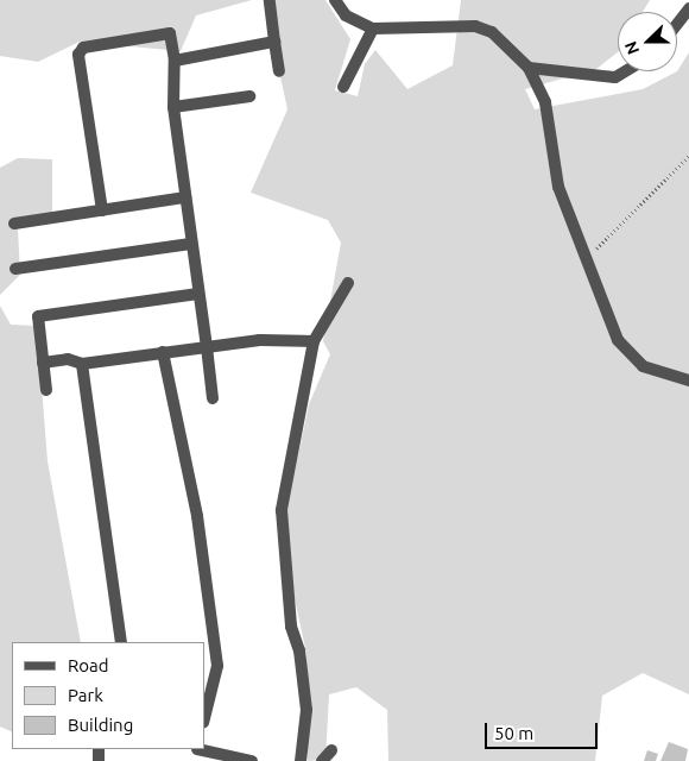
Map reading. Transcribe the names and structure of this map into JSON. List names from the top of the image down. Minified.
{"legend":["Road","Park","Building"],"scale_bar":"50 m","north":"left"}
